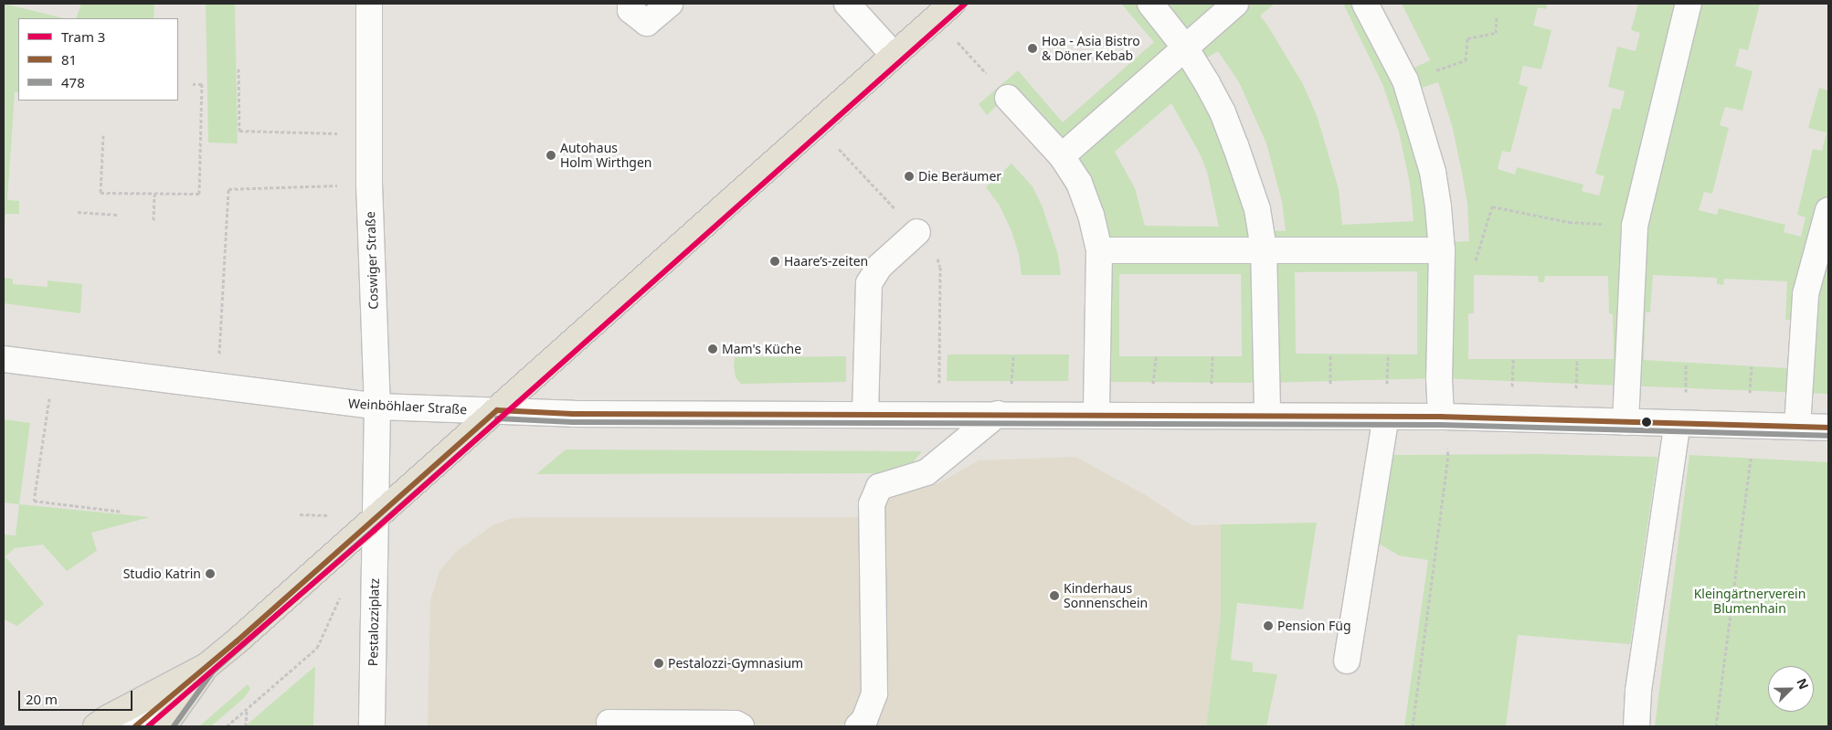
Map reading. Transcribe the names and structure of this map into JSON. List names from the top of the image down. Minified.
{"streets":{"street":["Coswiger Straße","Weinböhlaer Straße","Pestalozziplatz"]},"crossings":[["Coswiger Straße","Weinböhlaer Straße"],["Coswiger Straße","Pestalozziplatz"]],"parks":["Kleingärtnerverein Blumenhain"],"places":["Hoa - Asia Bistro & Döner Kebab","Autohaus Holm Wirthgen","Die Beräumer","Haare’s-zeiten","Mam's Küche","Studio Katrin","Kinderhaus Sonnenschein","Pension Füg","Pestalozzi-Gymnasium"],"lines":["tram line 3","transit line 81","transit line 478"],"legend":["Tram 3","81","478"],"scale_bar":"20 m","north":"top right"}
